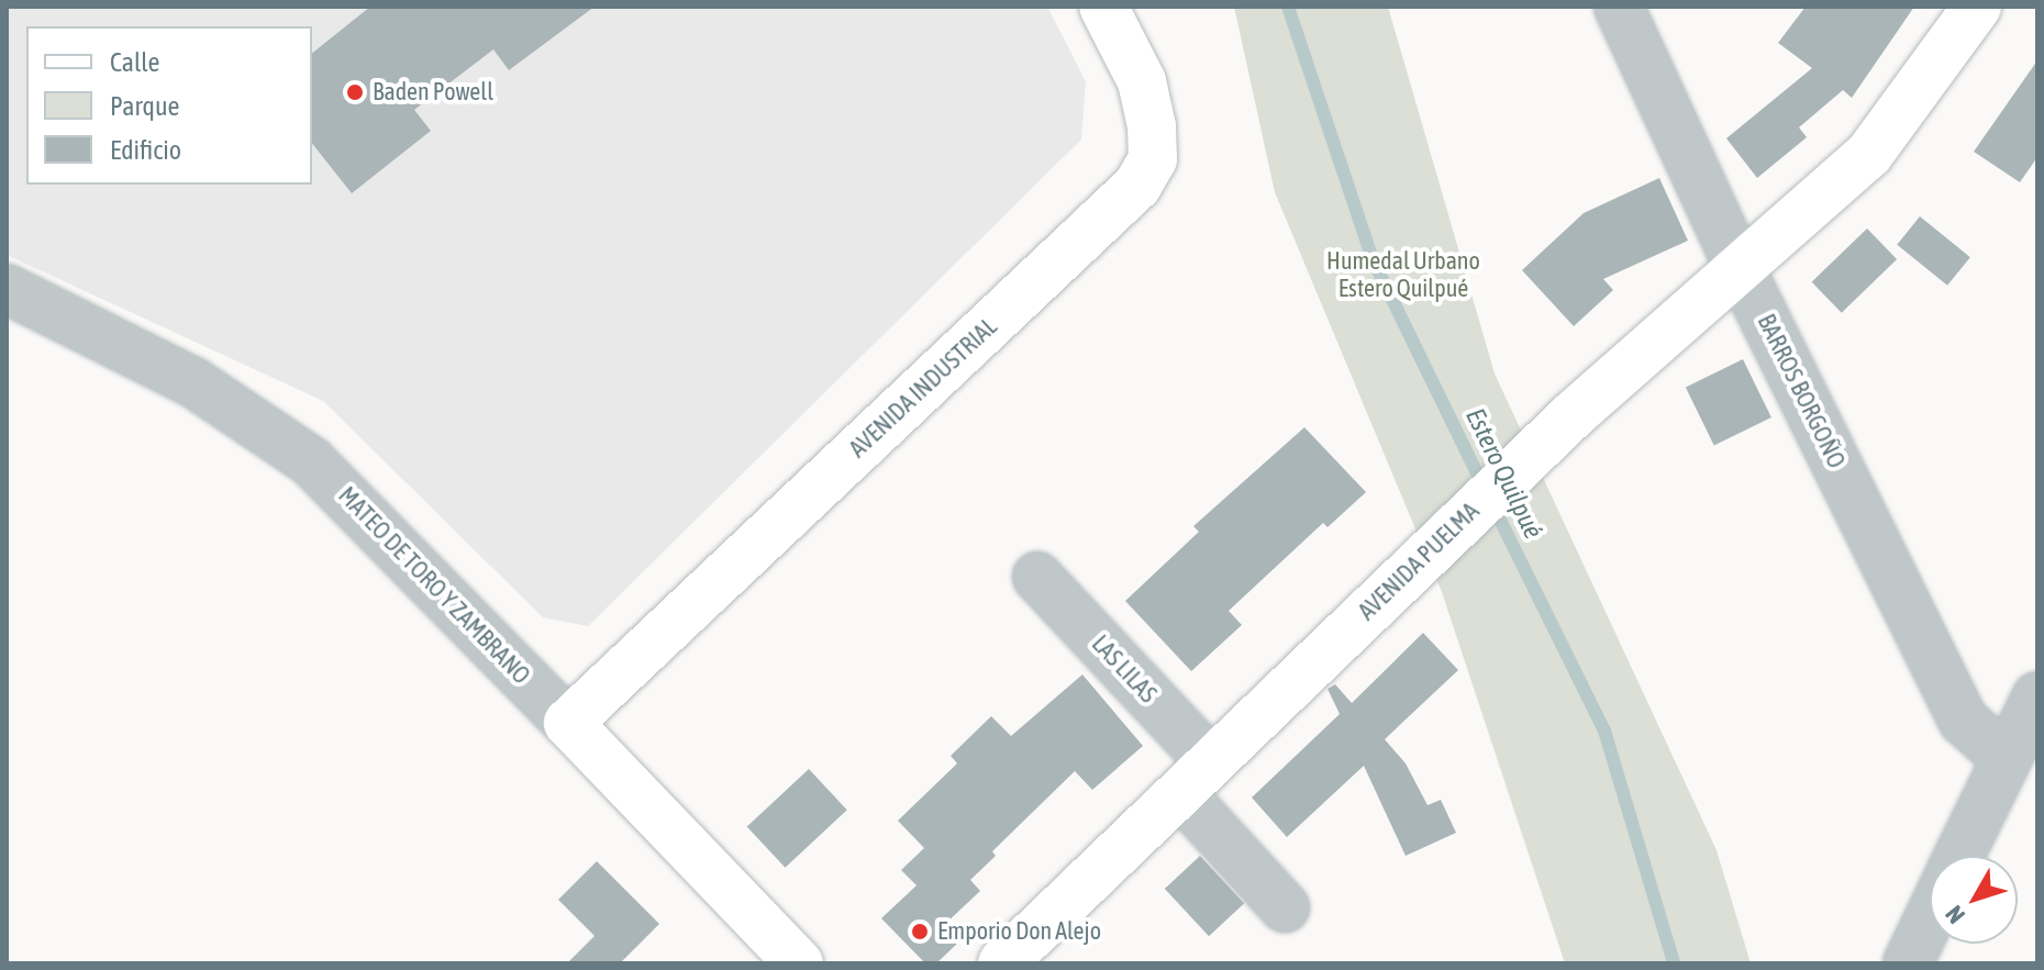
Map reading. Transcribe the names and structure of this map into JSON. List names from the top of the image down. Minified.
{"streets":{"street":["AVENIDA INDUSTRIAL","BARROS BORGOÑO","AVENIDA PUELMA","MATEO DE TORO Y ZAMBRANO","LAS LILAS"]},"crossings":[["AVENIDA INDUSTRIAL","MATEO DE TORO Y ZAMBRANO"],["BARROS BORGOÑO","AVENIDA PUELMA"],["AVENIDA PUELMA","LAS LILAS"]],"water":["Estero Quilpué"],"parks":["Humedal Urbano Estero Quilpué"],"places":["Baden Powell","Emporio Don Alejo"],"legend":["Calle","Parque","Edificio"],"north":"bottom left"}
